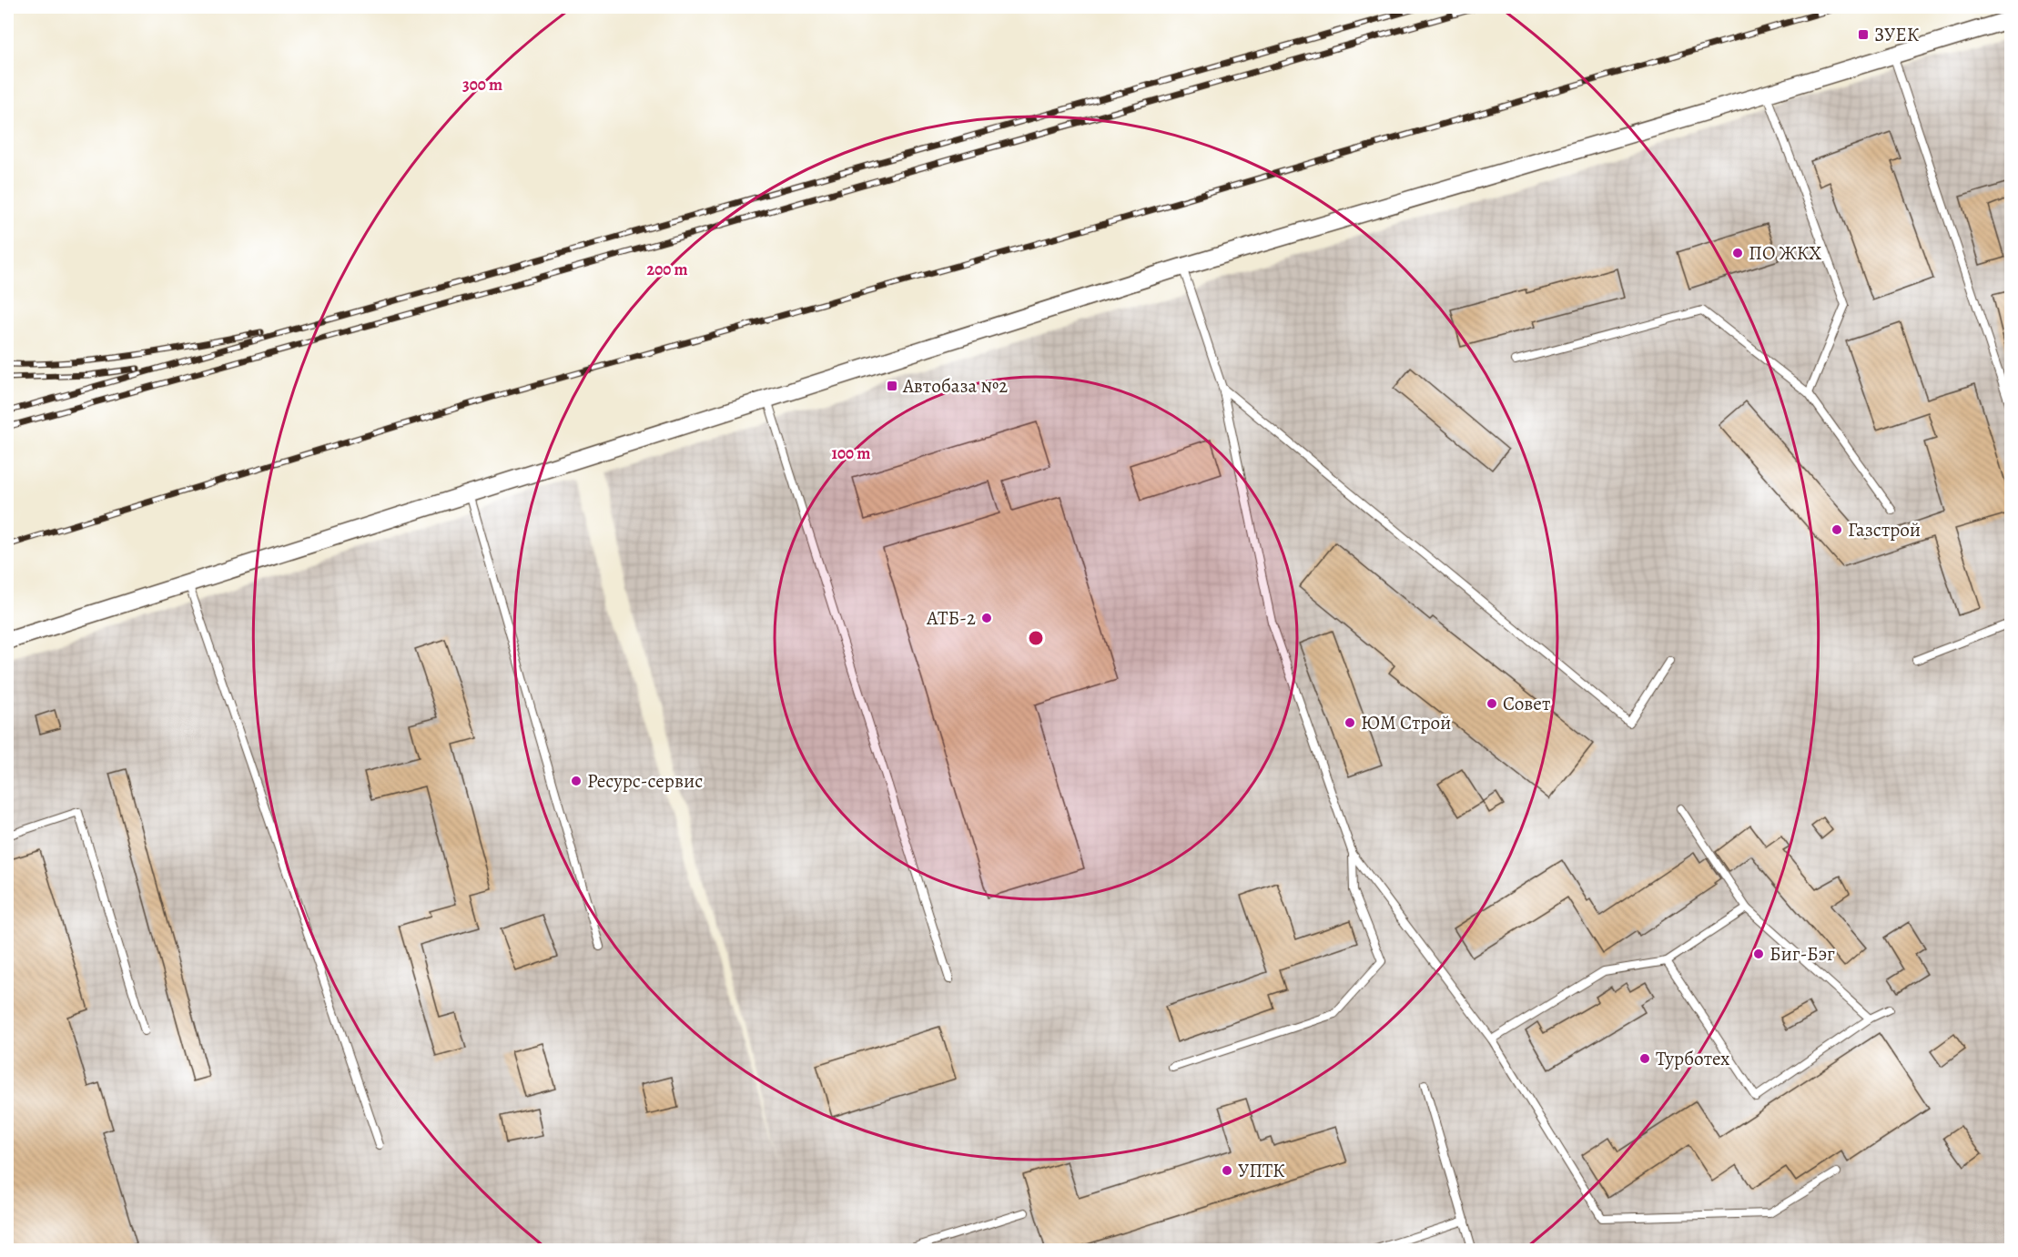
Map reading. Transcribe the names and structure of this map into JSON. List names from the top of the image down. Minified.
{"places":{"transit":["ЗУЕК","Автобаза №2"],"other":["ПО ЖКХ","Газстрой","АТБ-2","Совет","ЮМ Строй","Ресурс-сервис","Биг-Бэг","Турботех","УПТК"]},"rings":["300 m","200 m","100 m"]}
